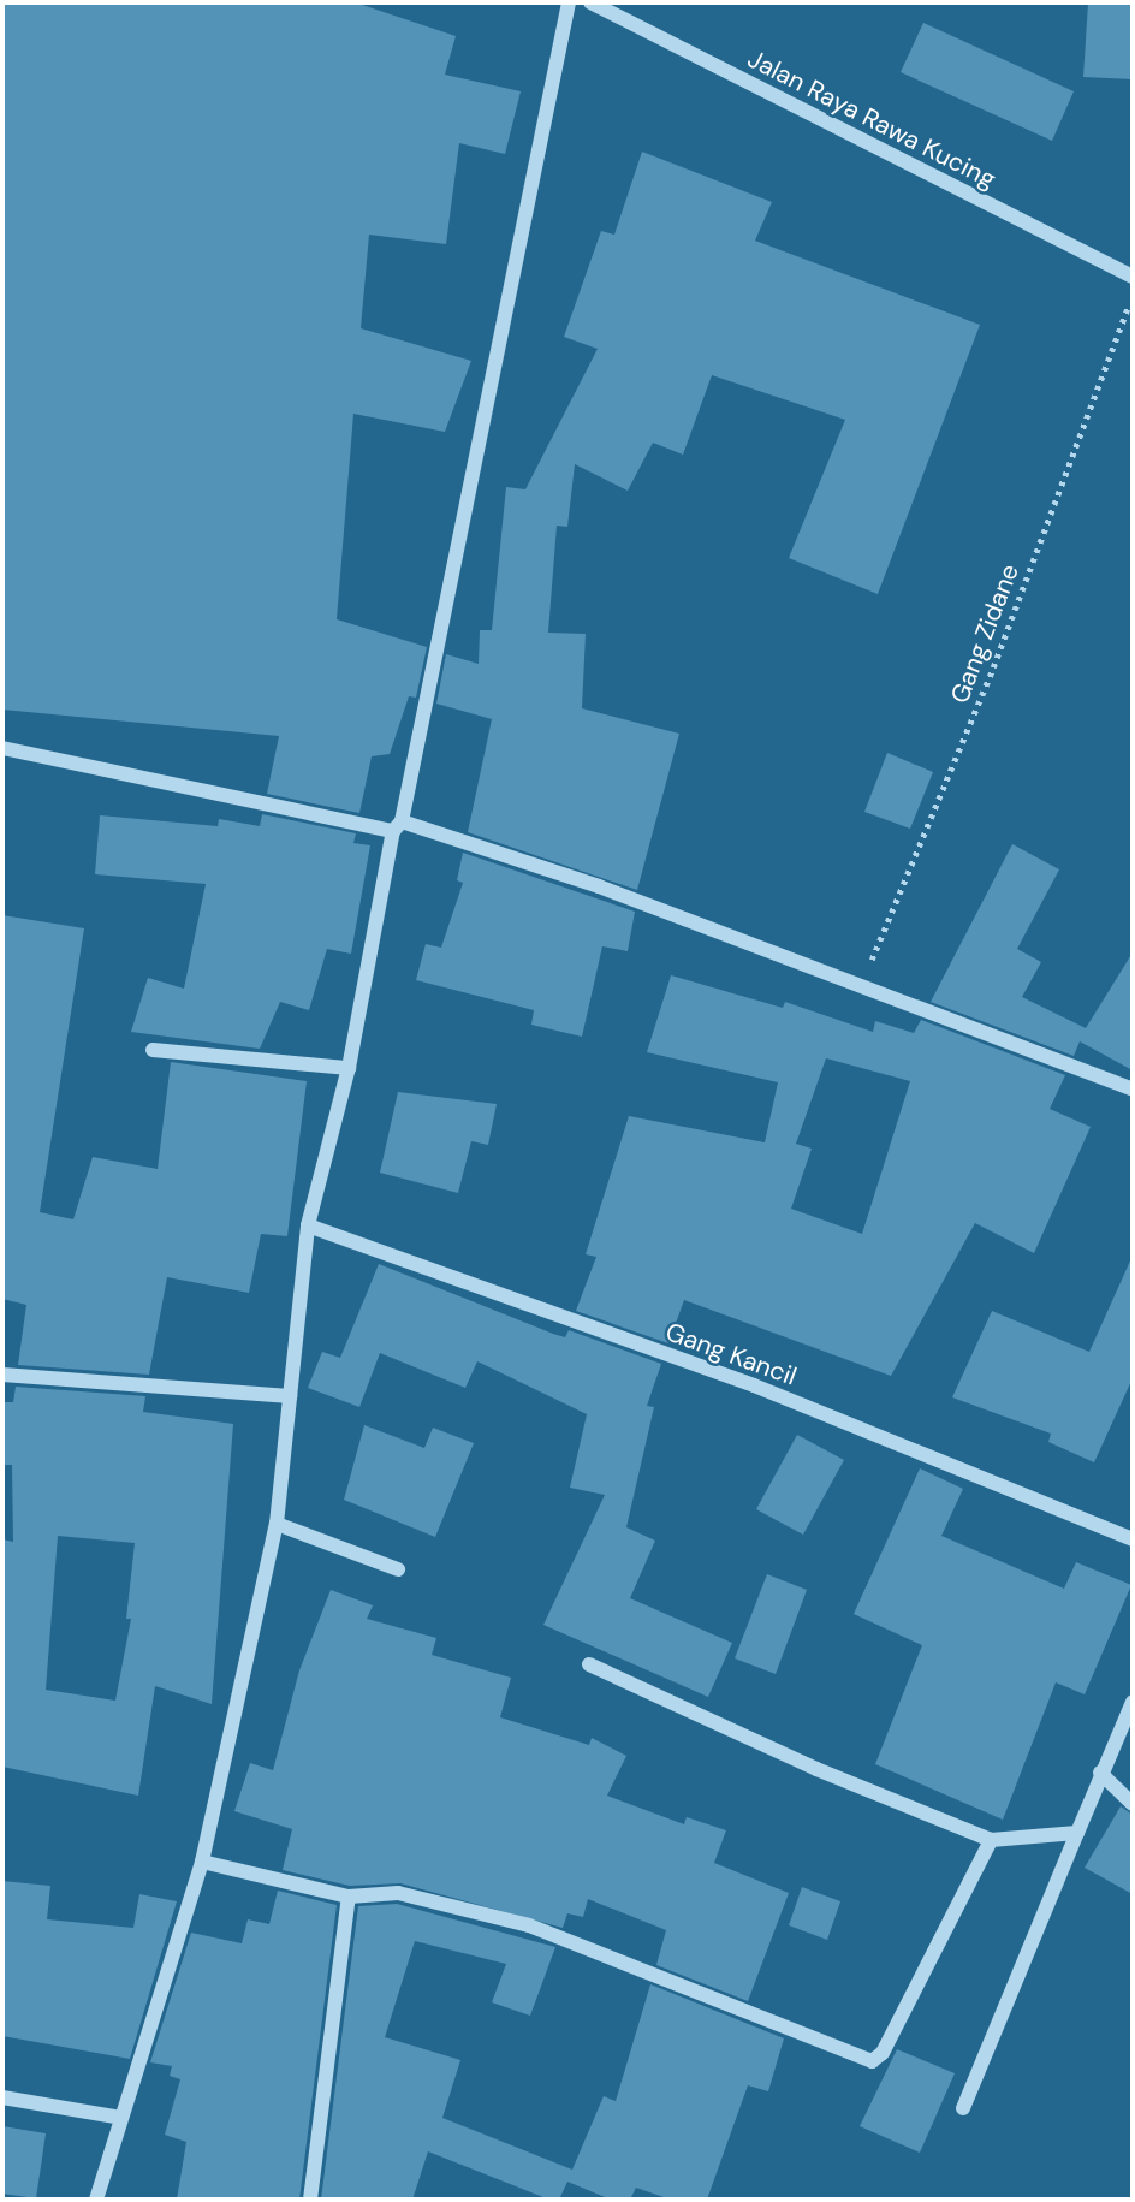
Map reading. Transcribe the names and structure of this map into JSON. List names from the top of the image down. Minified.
{"streets":{"street":["Jalan Raya Rawa Kucing","Gang Kancil"],"path":["Gang Zidane"]}}
